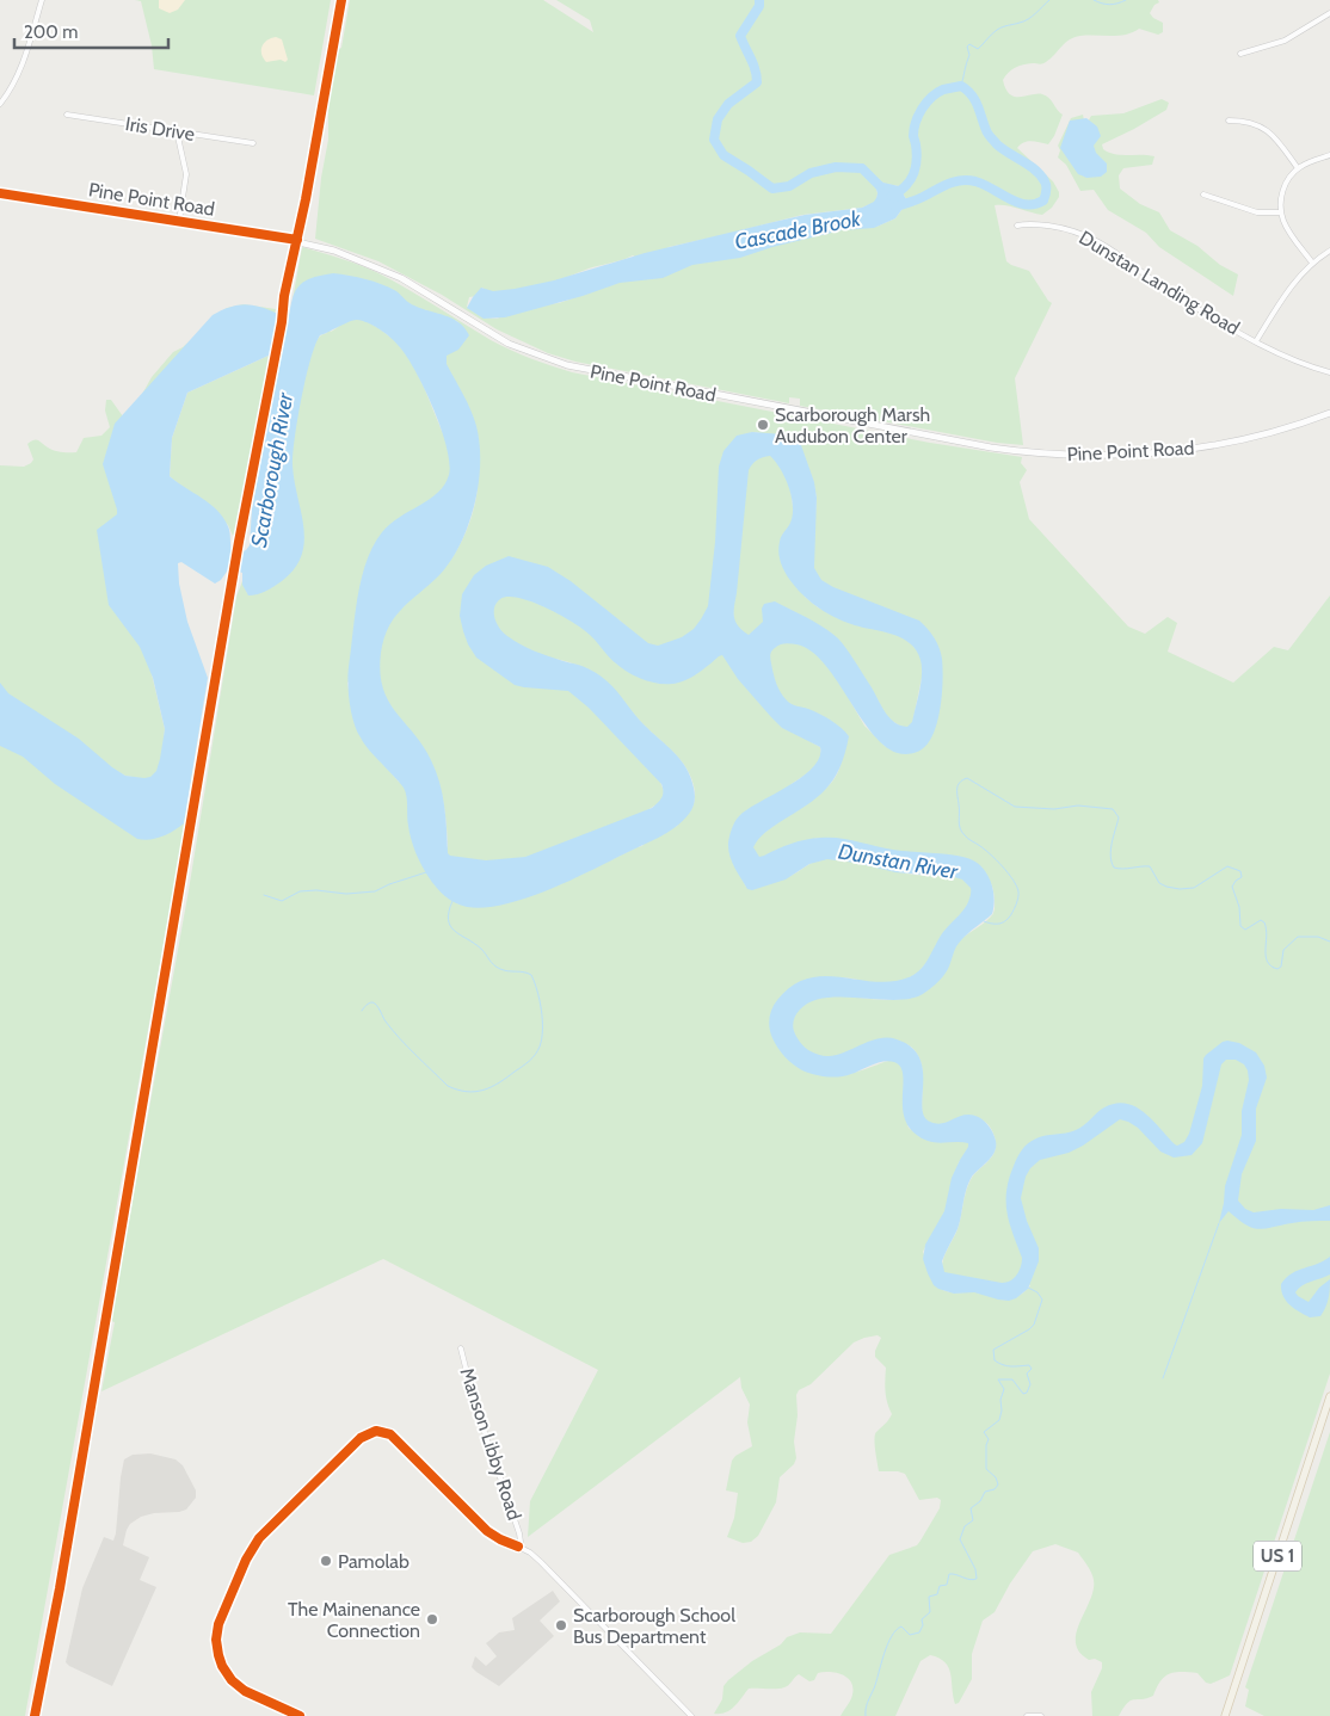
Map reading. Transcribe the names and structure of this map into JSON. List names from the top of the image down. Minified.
{"streets":{"main road":["Pine Point Road","US 1"],"street":["Iris Drive","Dunstan Landing Road","Manson Libby Road"]},"water":["Cascade Brook","Scarborough River","Dunstan River"],"places":["Scarborough Marsh Audubon Center","Pamolab","The Mainenance Connection","Scarborough School Bus Department"],"scale_bar":"200 m"}
